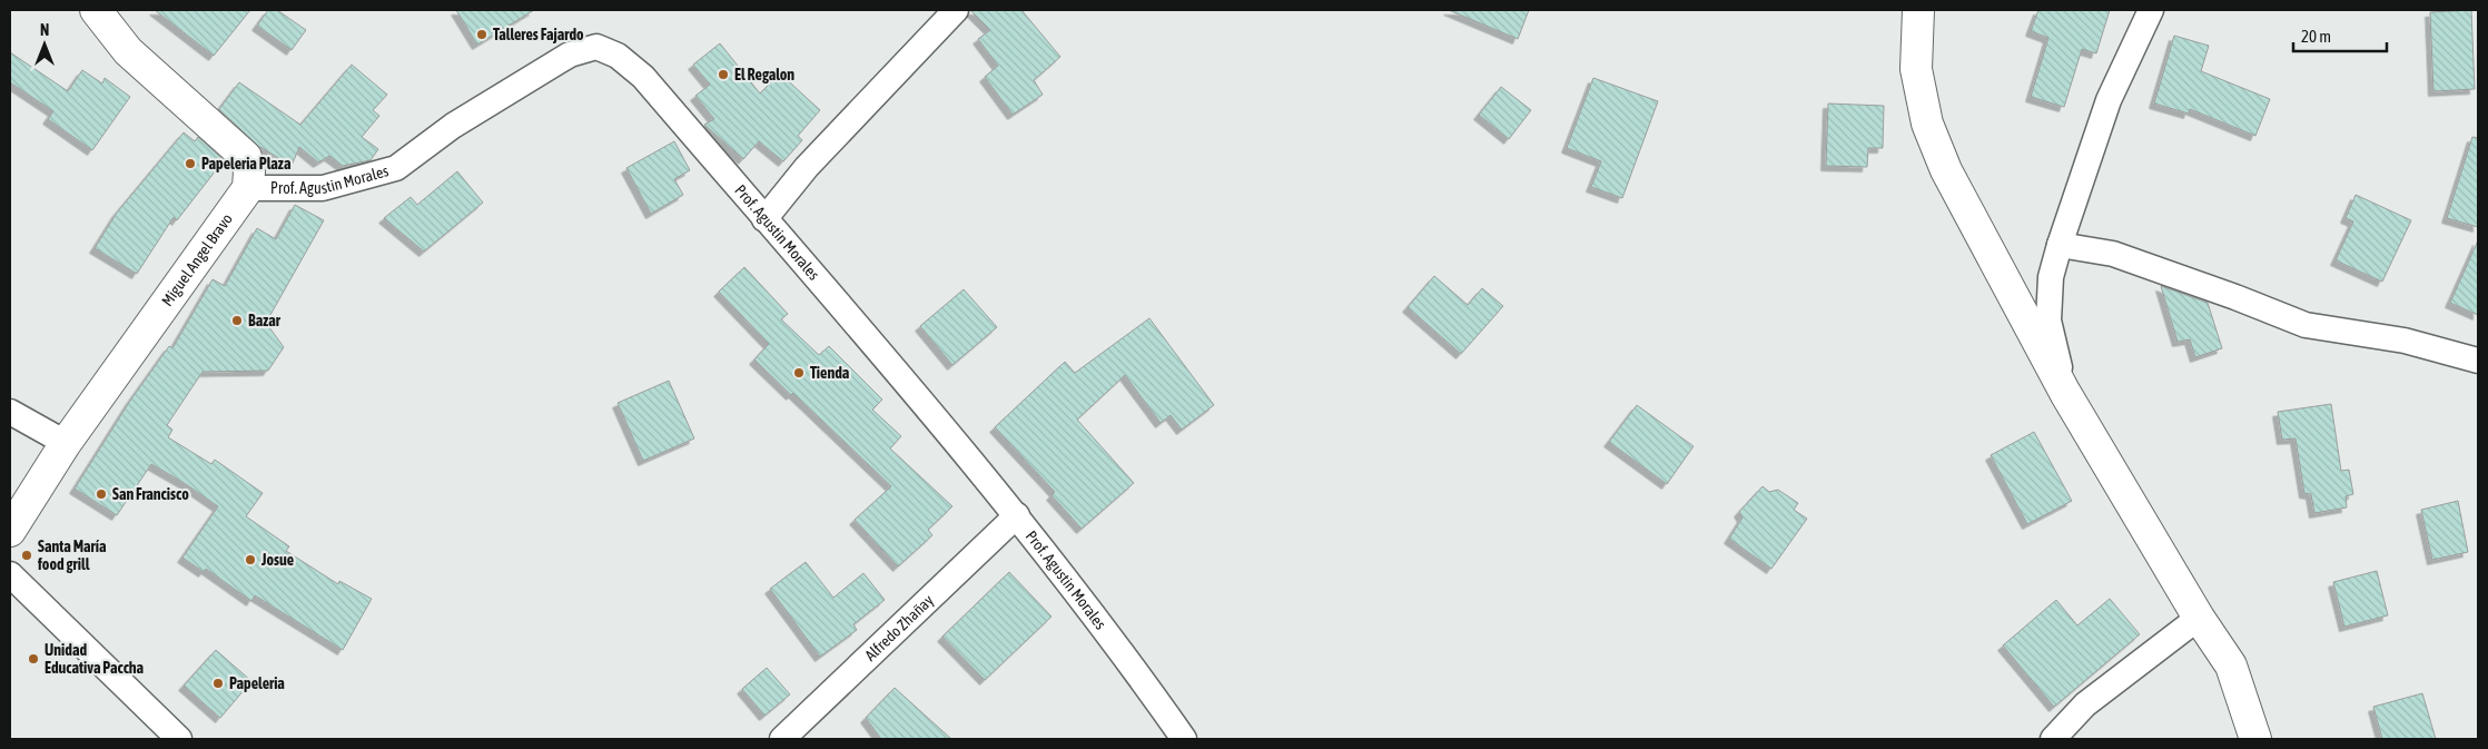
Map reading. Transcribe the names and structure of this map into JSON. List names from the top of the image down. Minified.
{"streets":{"street":["Prof. Agustin Morales","Miguel Angel Bravo","Alfredo Zhañay"]},"crossings":[["Prof. Agustin Morales","Miguel Angel Bravo"],["Prof. Agustin Morales","Alfredo Zhañay"]],"places":["Talleres Fajardo","El Regalon","Papeleria Plaza","Bazar","Tienda","San Francisco","Santa María food grill","Josue","Unidad Educativa Paccha","Papeleria"],"scale_bar":"20 m","north":"top"}
